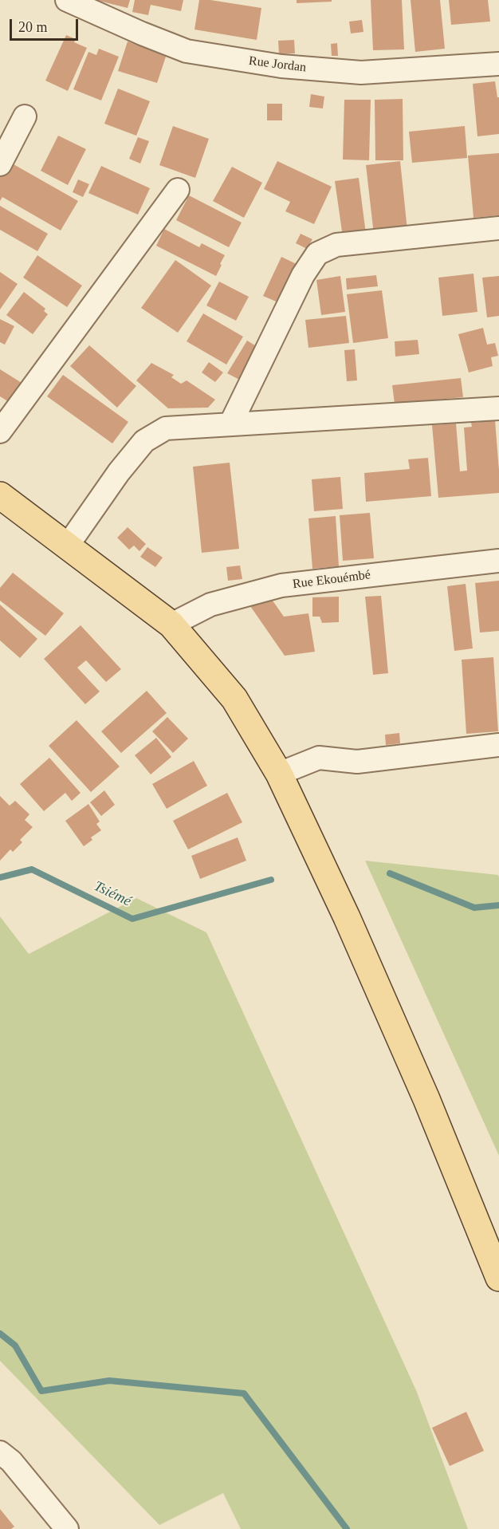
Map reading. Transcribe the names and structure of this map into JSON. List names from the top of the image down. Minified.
{"streets":{"street":["Rue Jordan","Rue Ekouémbé"]},"water":["Tsiémé"],"scale_bar":"20 m"}
